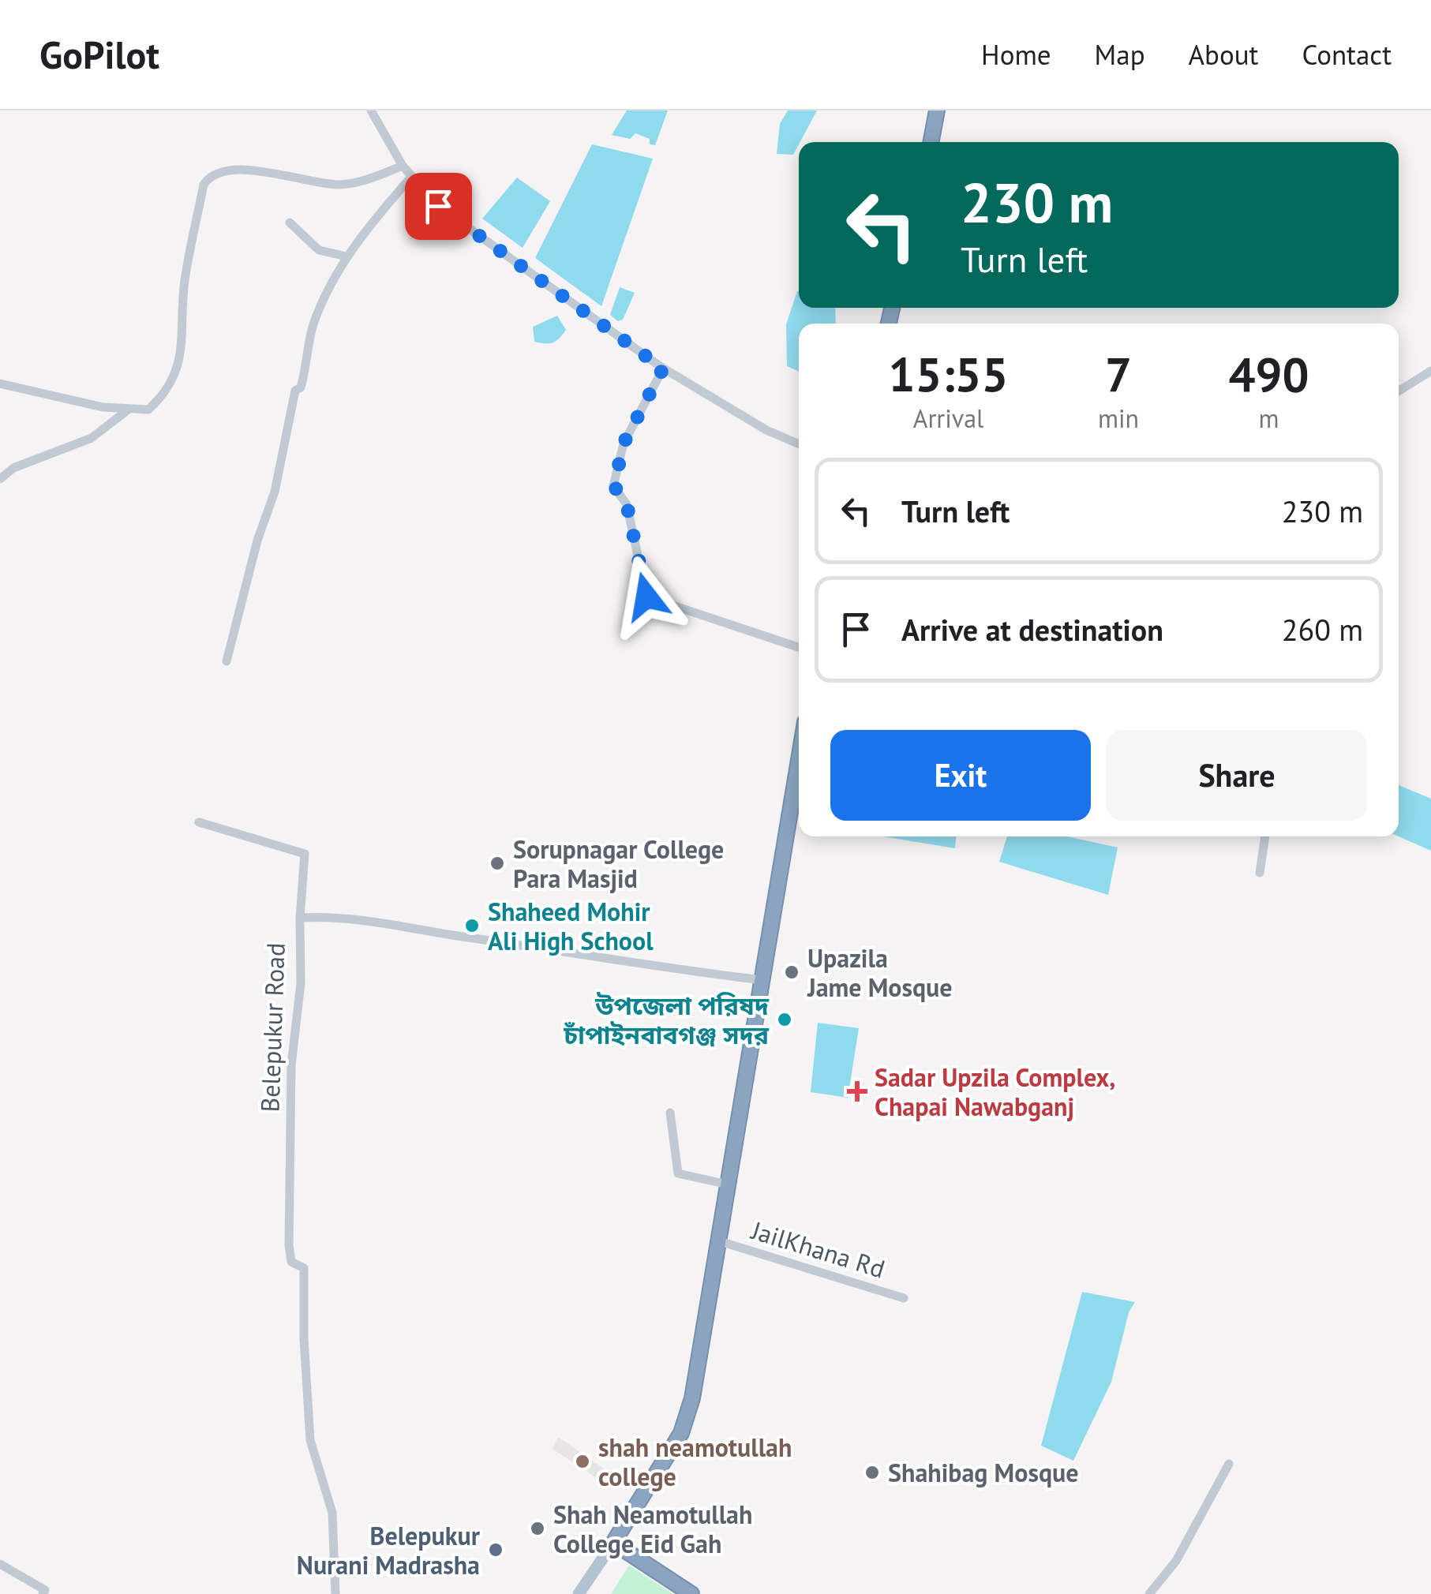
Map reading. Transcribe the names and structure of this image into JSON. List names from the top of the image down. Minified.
{"streets":{"street":["Belepukur Road","JailKhana Rd"]},"places":{"other":["Sorupnagar College Para Masjid","Shaheed Mohir Ali High School","Upazila Jame Mosque","উপজেলা পরিষদ চাঁপাইনবাবগঞ্জ সদর","shah neamotullah college","Shahibag Mosque","Shah Neamotullah College Eid Gah","Belepukur Nurani Madrasha"],"health":["Sadar Upzila Complex, Chapai Nawabganj"]},"page":{"header":"GoPilot","nav":["Home","Map","About","Contact"],"turn":["230 m","Turn left"],"eta":["15:55","Arrival","7","min","490","m"],"list":[{"name":"Turn left","value":"230 m"},{"name":"Arrive at destination","value":"260 m"}],"buttons":["Exit","Share"]}}
